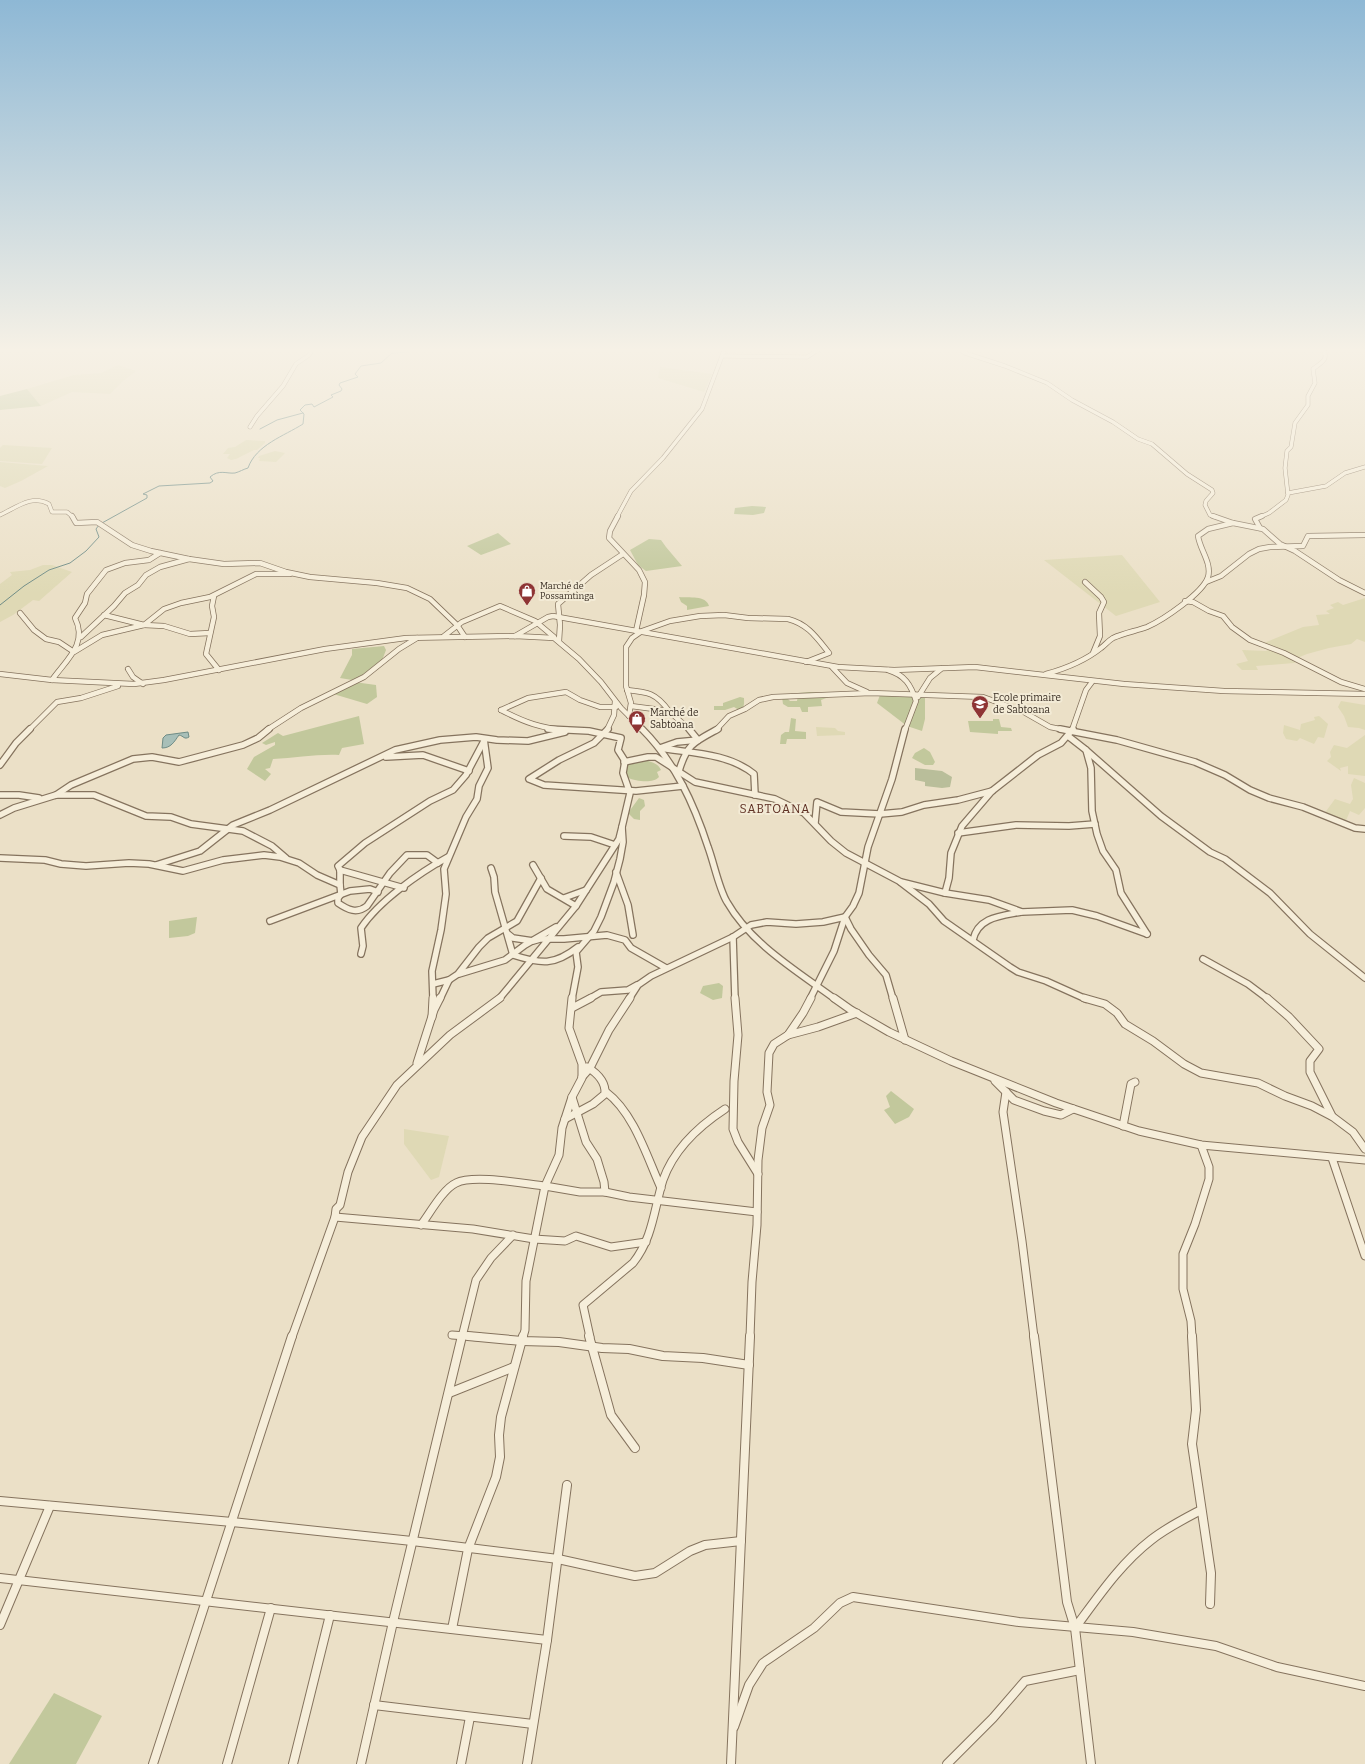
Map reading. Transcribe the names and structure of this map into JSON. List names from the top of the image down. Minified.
{"districts":["SABTOANA"],"places":{"shop":["Marché de Possamtinga","Marché de Sabtoana"],"school or university":["Ecole primaire de Sabtoana"]}}
